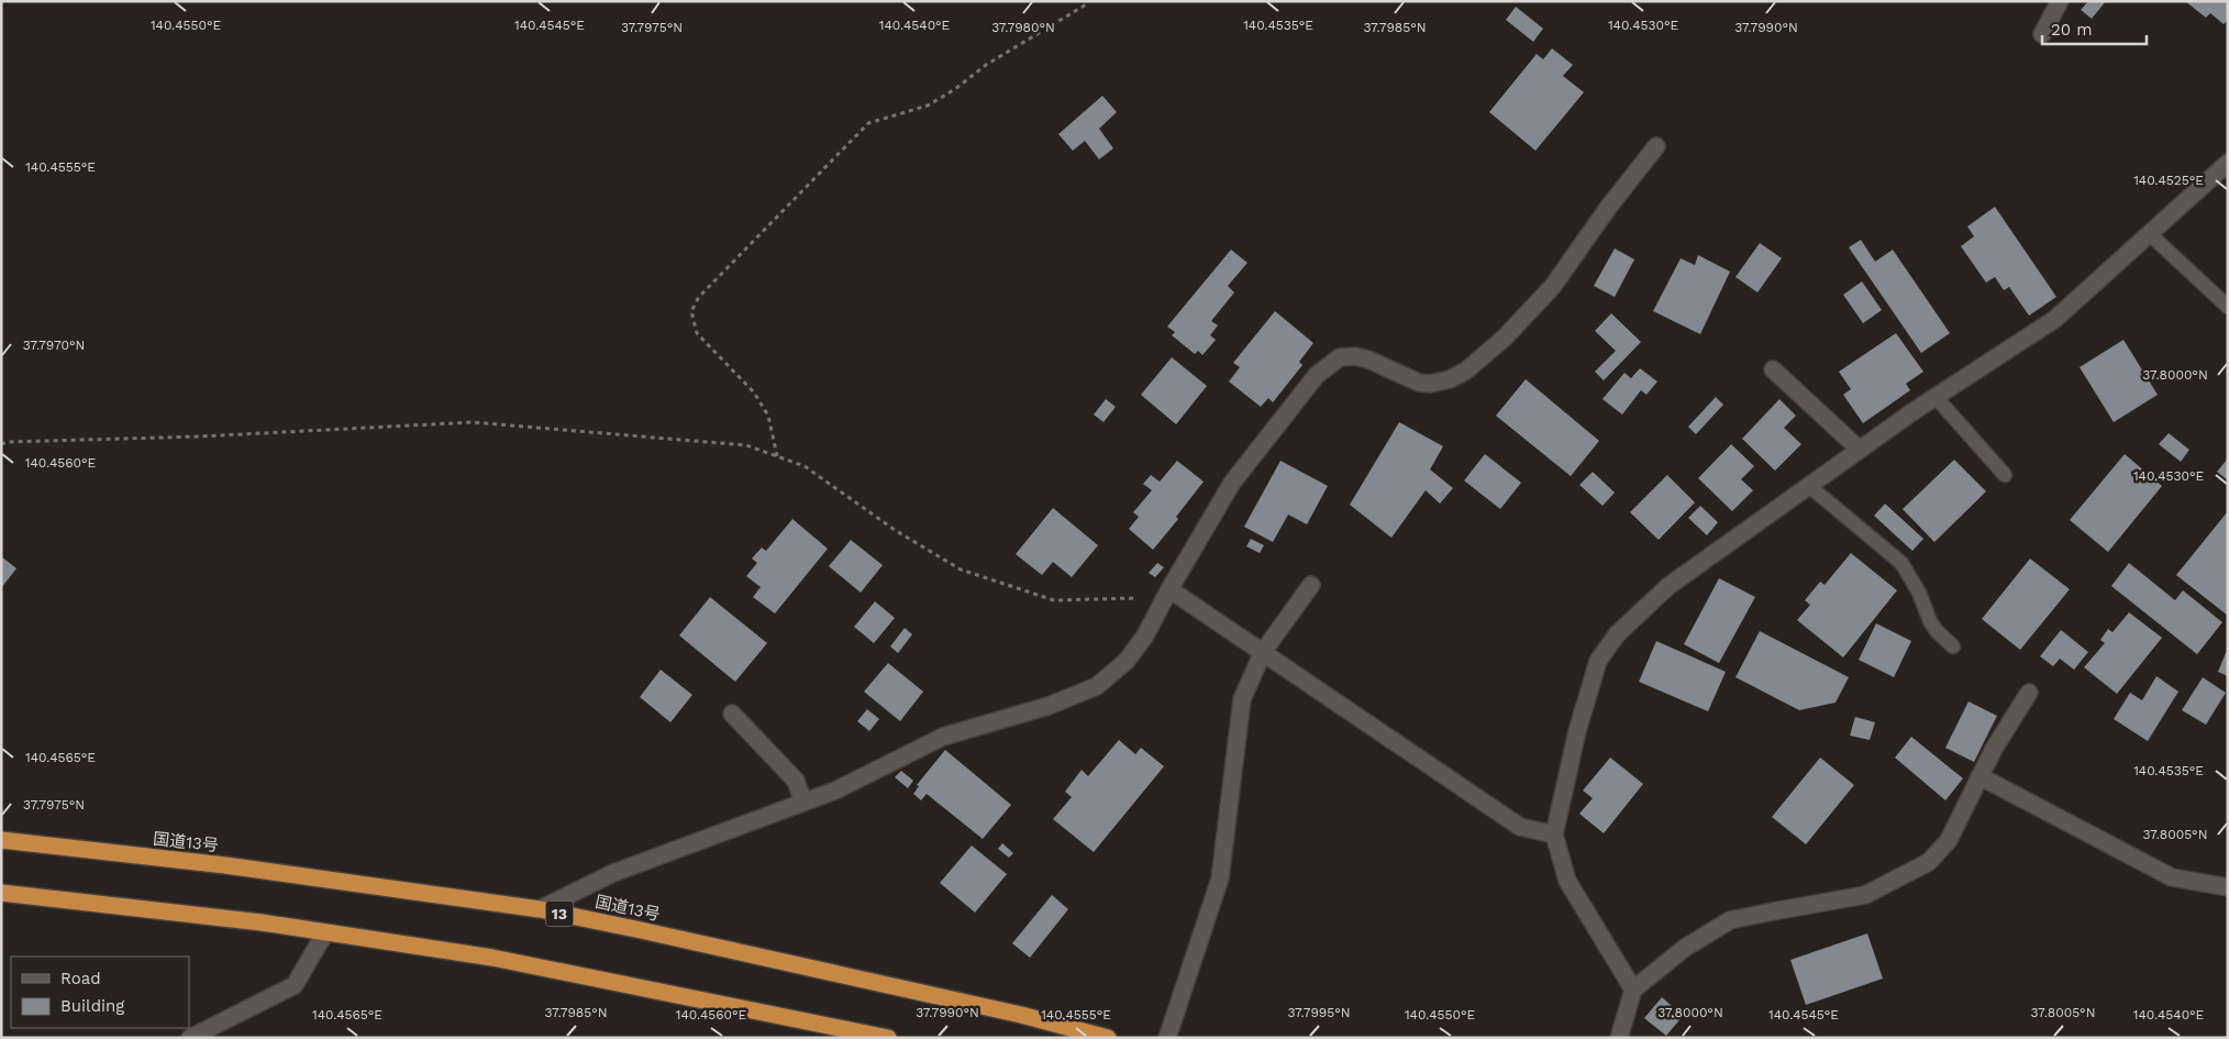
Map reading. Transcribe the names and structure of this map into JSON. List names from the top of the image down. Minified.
{"streets":{"highway":["国道13号","13"]},"legend":["Road","Building"],"scale_bar":"20 m","coordinates":["140.4540°E","140.4550°E","140.4545°E","140.4535°E","140.4530°E","37.7980°N","37.7975°N","37.7985°N","37.7990°N","140.4555°E","140.4525°E","37.7970°N","37.8000°N","140.4560°E","140.4565°E","37.8005°N","37.7995°N"]}
